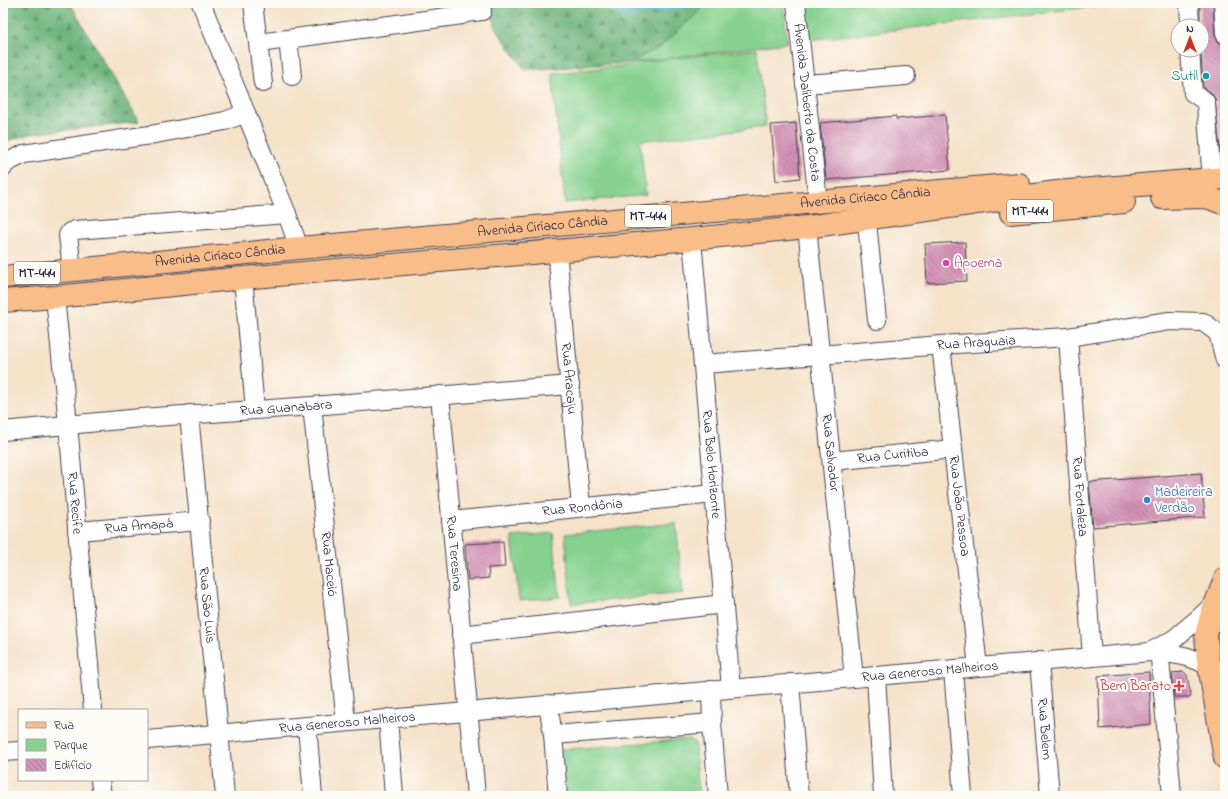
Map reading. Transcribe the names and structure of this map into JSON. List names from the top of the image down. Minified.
{"streets":{"main road":["Avenida Ciríaco Cândia","MT-444"],"street":["Avenida Daliberto da Costa","Rua Araguaia","Rua Aracaju","Rua Guanabara","Rua Salvador","Rua Curitiba","Rua Belo Horizonte","Rua Fortaleza","Rua Recife","Rua João Pessoa","Rua Rondônia","Rua Amapá","Rua Teresina","Rua Maceió","Rua São Luís","Rua Generoso Malheiros","Rua Belem"]},"crossings":[["Avenida Daliberto da Costa","Avenida Ciríaco Cândia"],["Avenida Ciríaco Cândia","MT-444"],["Avenida Ciríaco Cândia","Rua Aracaju"],["Avenida Ciríaco Cândia","Rua Salvador"],["Avenida Ciríaco Cândia","Rua Belo Horizonte"],["Avenida Ciríaco Cândia","Rua Recife"],["Rua Araguaia","Rua Salvador"],["Rua Araguaia","Rua Belo Horizonte"],["Rua Araguaia","Rua Fortaleza"],["Rua Araguaia","Rua João Pessoa"],["Rua Aracaju","Rua Guanabara"],["Rua Aracaju","Rua Rondônia"],["Rua Guanabara","Rua Recife"],["Rua Guanabara","Rua Teresina"],["Rua Guanabara","Rua Maceió"],["Rua Guanabara","Rua São Luís"],["Rua Salvador","Rua Curitiba"],["Rua Salvador","Rua Generoso Malheiros"],["Rua Curitiba","Rua João Pessoa"],["Rua Belo Horizonte","Rua Rondônia"],["Rua Belo Horizonte","Rua Generoso Malheiros"],["Rua Fortaleza","Rua Generoso Malheiros"],["Rua Recife","Rua Amapá"],["Rua João Pessoa","Rua Generoso Malheiros"],["Rua Rondônia","Rua Teresina"],["Rua Amapá","Rua São Luís"],["Rua Teresina","Rua Generoso Malheiros"],["Rua Maceió","Rua Generoso Malheiros"],["Rua São Luís","Rua Generoso Malheiros"],["Rua Generoso Malheiros","Rua Belem"]],"places":{"other":["Sutil","Apoema","Madeireira Verdão"],"health":["Bem Barato"]},"legend":["Rua","Parque","Edifício"],"north":"top"}
